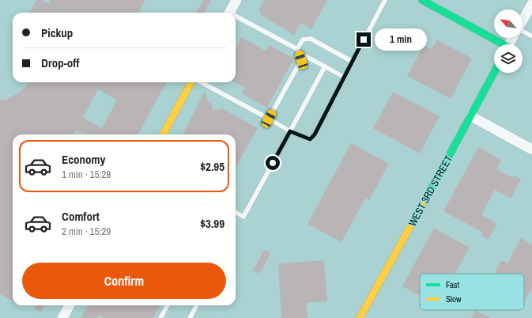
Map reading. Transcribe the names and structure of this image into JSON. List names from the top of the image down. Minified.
{"streets":{"street":["WEST 3RD STREET"]},"legend":["Fast","Slow"],"north":"top left","page":{"banner":["Pickup","Drop-off"],"bubble":"1 min","list":[{"name":"Economy","note":"1 min · 15:28","value":"$2.95"},{"name":"Comfort","note":"2 min · 15:29","value":"$3.99"}],"buttons":"Confirm"}}
